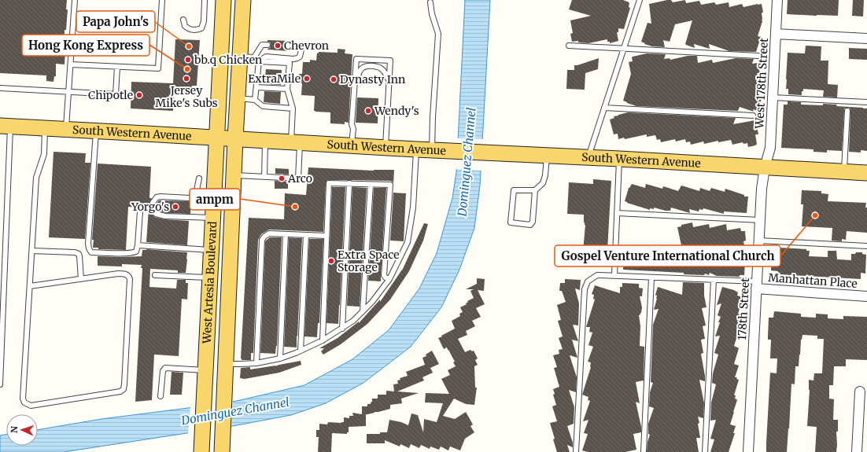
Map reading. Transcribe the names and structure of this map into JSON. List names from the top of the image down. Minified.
{"streets":{"main road":["South Western Avenue","West Artesia Boulevard"],"street":["West 178th Street","Manhattan Place","178th Street"]},"crossings":[["West 178th Street","South Western Avenue"],["West 178th Street","178th Street"],["South Western Avenue","West Artesia Boulevard"],["South Western Avenue","178th Street"],["Manhattan Place","178th Street"]],"water":["Dominguez Channel"],"places":["Chevron","Papa John's","bb.q Chicken","Hong Kong Express","Jersey Mike's Subs","ExtraMile","Dynasty Inn","Chipotle","Wendy's","Arco","Yorgo's","ampm","Gospel Venture International Church","Extra Space Storage"],"north":"left"}
